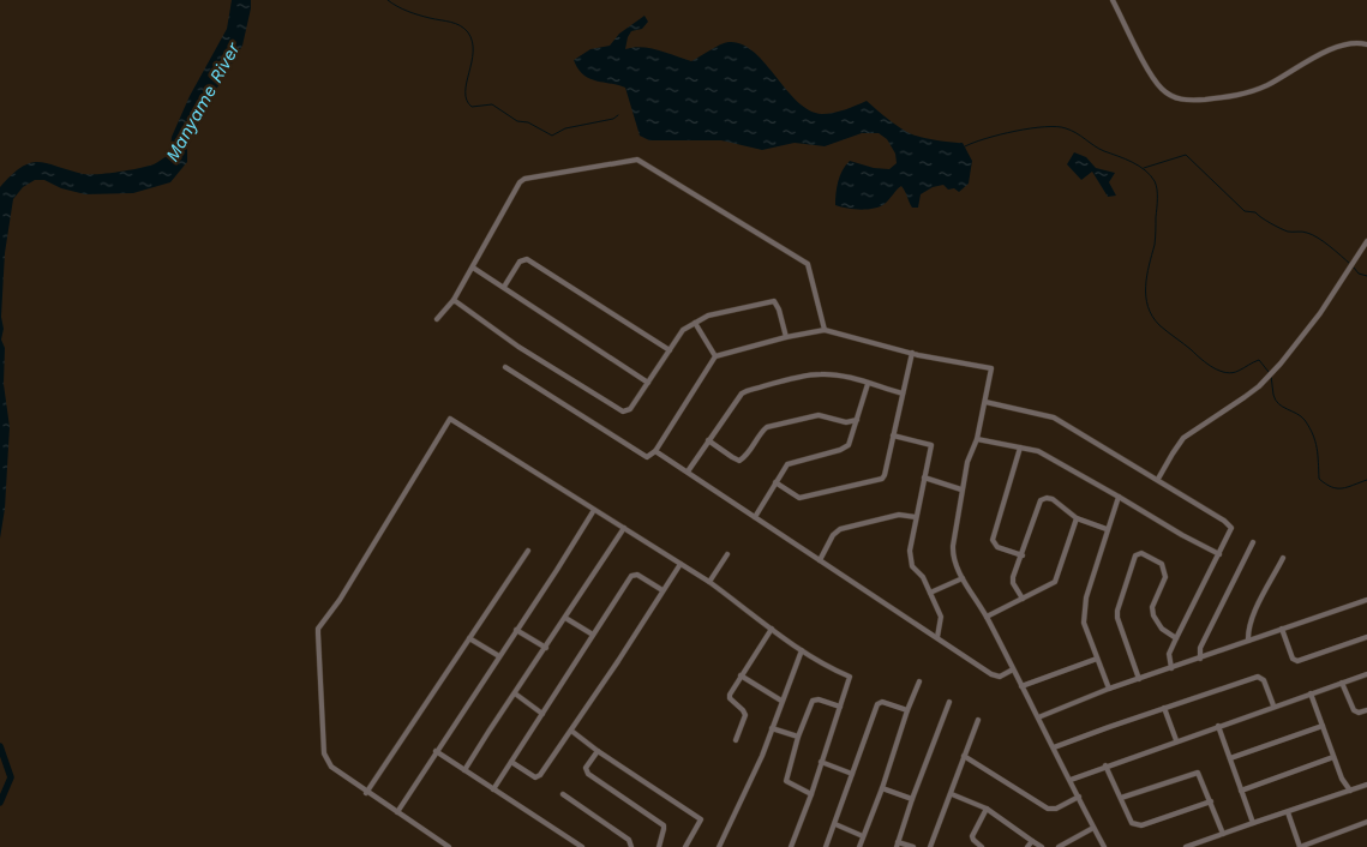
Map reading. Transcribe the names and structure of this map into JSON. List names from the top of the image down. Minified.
{"water":["Manyame River"]}
